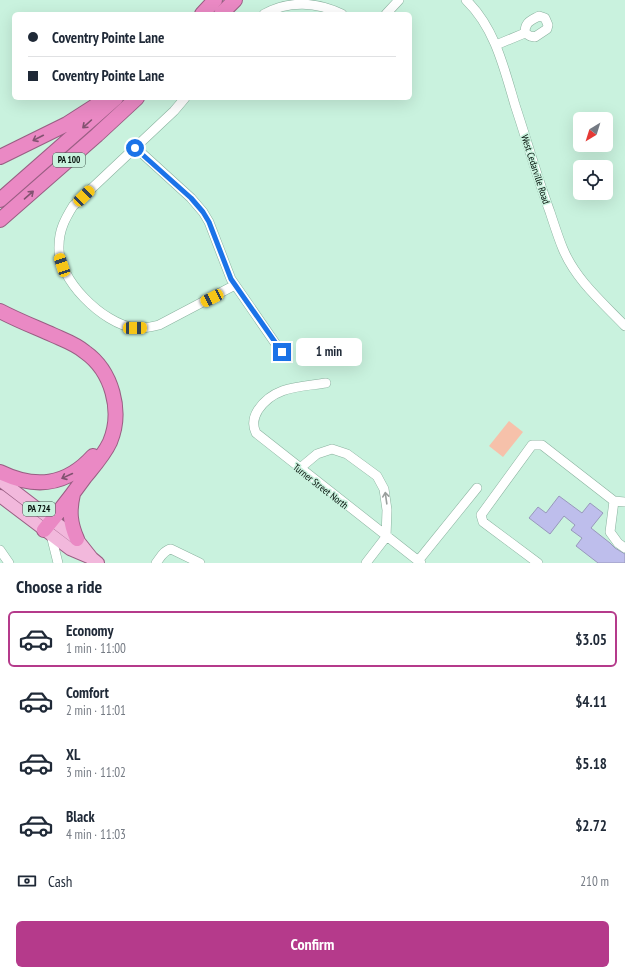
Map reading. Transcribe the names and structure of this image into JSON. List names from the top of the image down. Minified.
{"streets":{"highway":["PA 100"],"main road":["PA 724"],"street":["West Cedarville Road","Turner Street North"]},"north":"bottom left","page":{"banner":["Coventry Pointe Lane","Coventry Pointe Lane"],"bubble":"1 min","heading":"Choose a ride","list":[{"name":"Economy","note":"1 min · 11:00","value":"$3.05"},{"name":"Comfort","note":"2 min · 11:01","value":"$4.11"},{"name":"XL","note":"3 min · 11:02","value":"$5.18"},{"name":"Black","note":"4 min · 11:03","value":"$2.72"}],"pay":["Cash","210 m"],"buttons":"Confirm"}}
